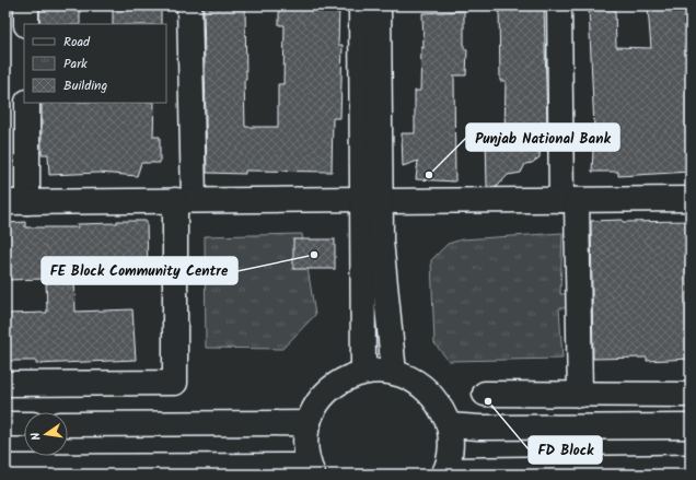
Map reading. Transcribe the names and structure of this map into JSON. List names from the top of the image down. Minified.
{"places":["Punjab National Bank","FE Block Community Centre","FD Block"],"legend":["Road","Park","Building"],"north":"left"}
